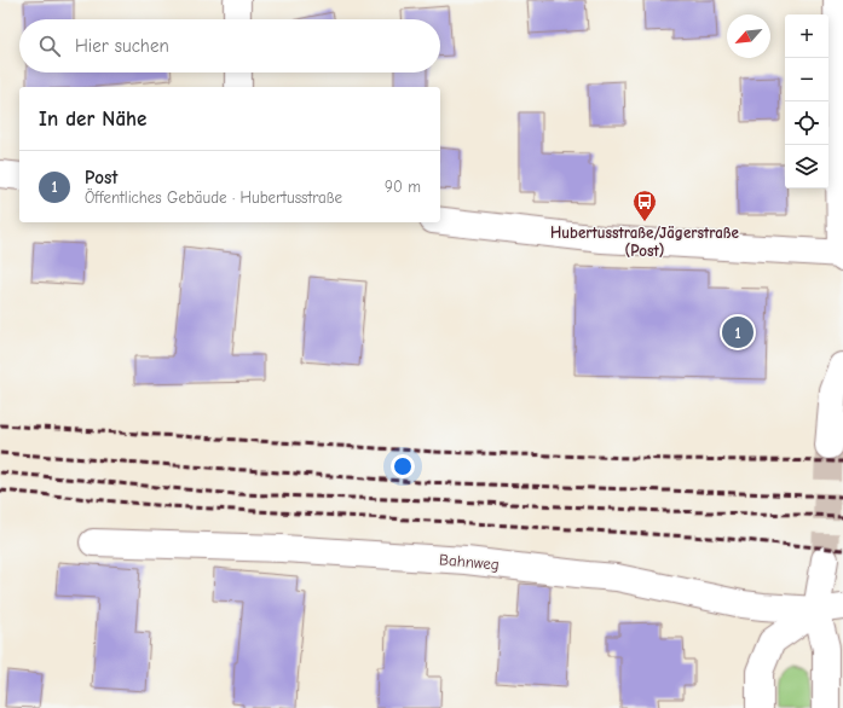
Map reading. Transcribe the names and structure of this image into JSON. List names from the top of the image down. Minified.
{"streets":{"street":["Bahnweg"]},"places":{"bus stop":["Hubertusstraße/Jägerstraße (Post)"]},"north":"bottom left","page":{"map_buttons":["+","−"],"search":"Hier suchen","heading":"In der Nähe","list":[{"mark":"1","name":"Post","note":"Öffentliches Gebäude · Hubertusstraße","value":"90 m"}],"pins":"1"}}
